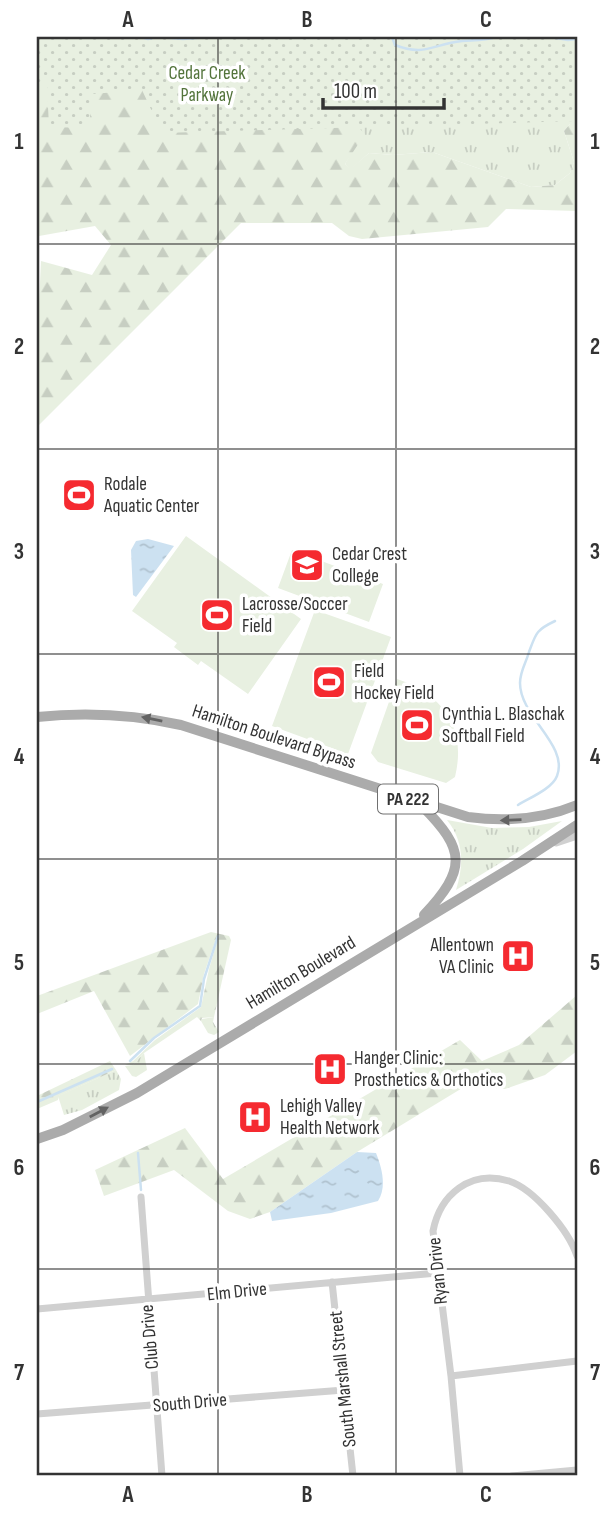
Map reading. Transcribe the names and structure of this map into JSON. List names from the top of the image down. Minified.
{"streets":{"main road":["Hamilton Boulevard Bypass","PA 222","Hamilton Boulevard"],"street":["Ryan Drive","Elm Drive","Club Drive","South Marshall Street","South Drive"]},"crossings":[["Ryan Drive","Elm Drive"],["Elm Drive","Club Drive"],["Elm Drive","South Marshall Street"],["Club Drive","South Drive"],["South Marshall Street","South Drive"]],"one_way":["Hamilton Boulevard Bypass","Hamilton Boulevard"],"parks":["Cedar Creek Parkway"],"places":{"sports":["Rodale Aquatic Center","Lacrosse/Soccer Field","Field Hockey Field","Cynthia L. Blaschak Softball Field"],"school or university":["Cedar Crest College"],"hospital":["Allentown VA Clinic","Hanger Clinic: Prosthetics & Orthotics","Lehigh Valley Health Network"]},"scale_bar":"100 m","grid":{"columns":["A","B","C"],"rows":["1","2","3","4","5","6","7"]}}
